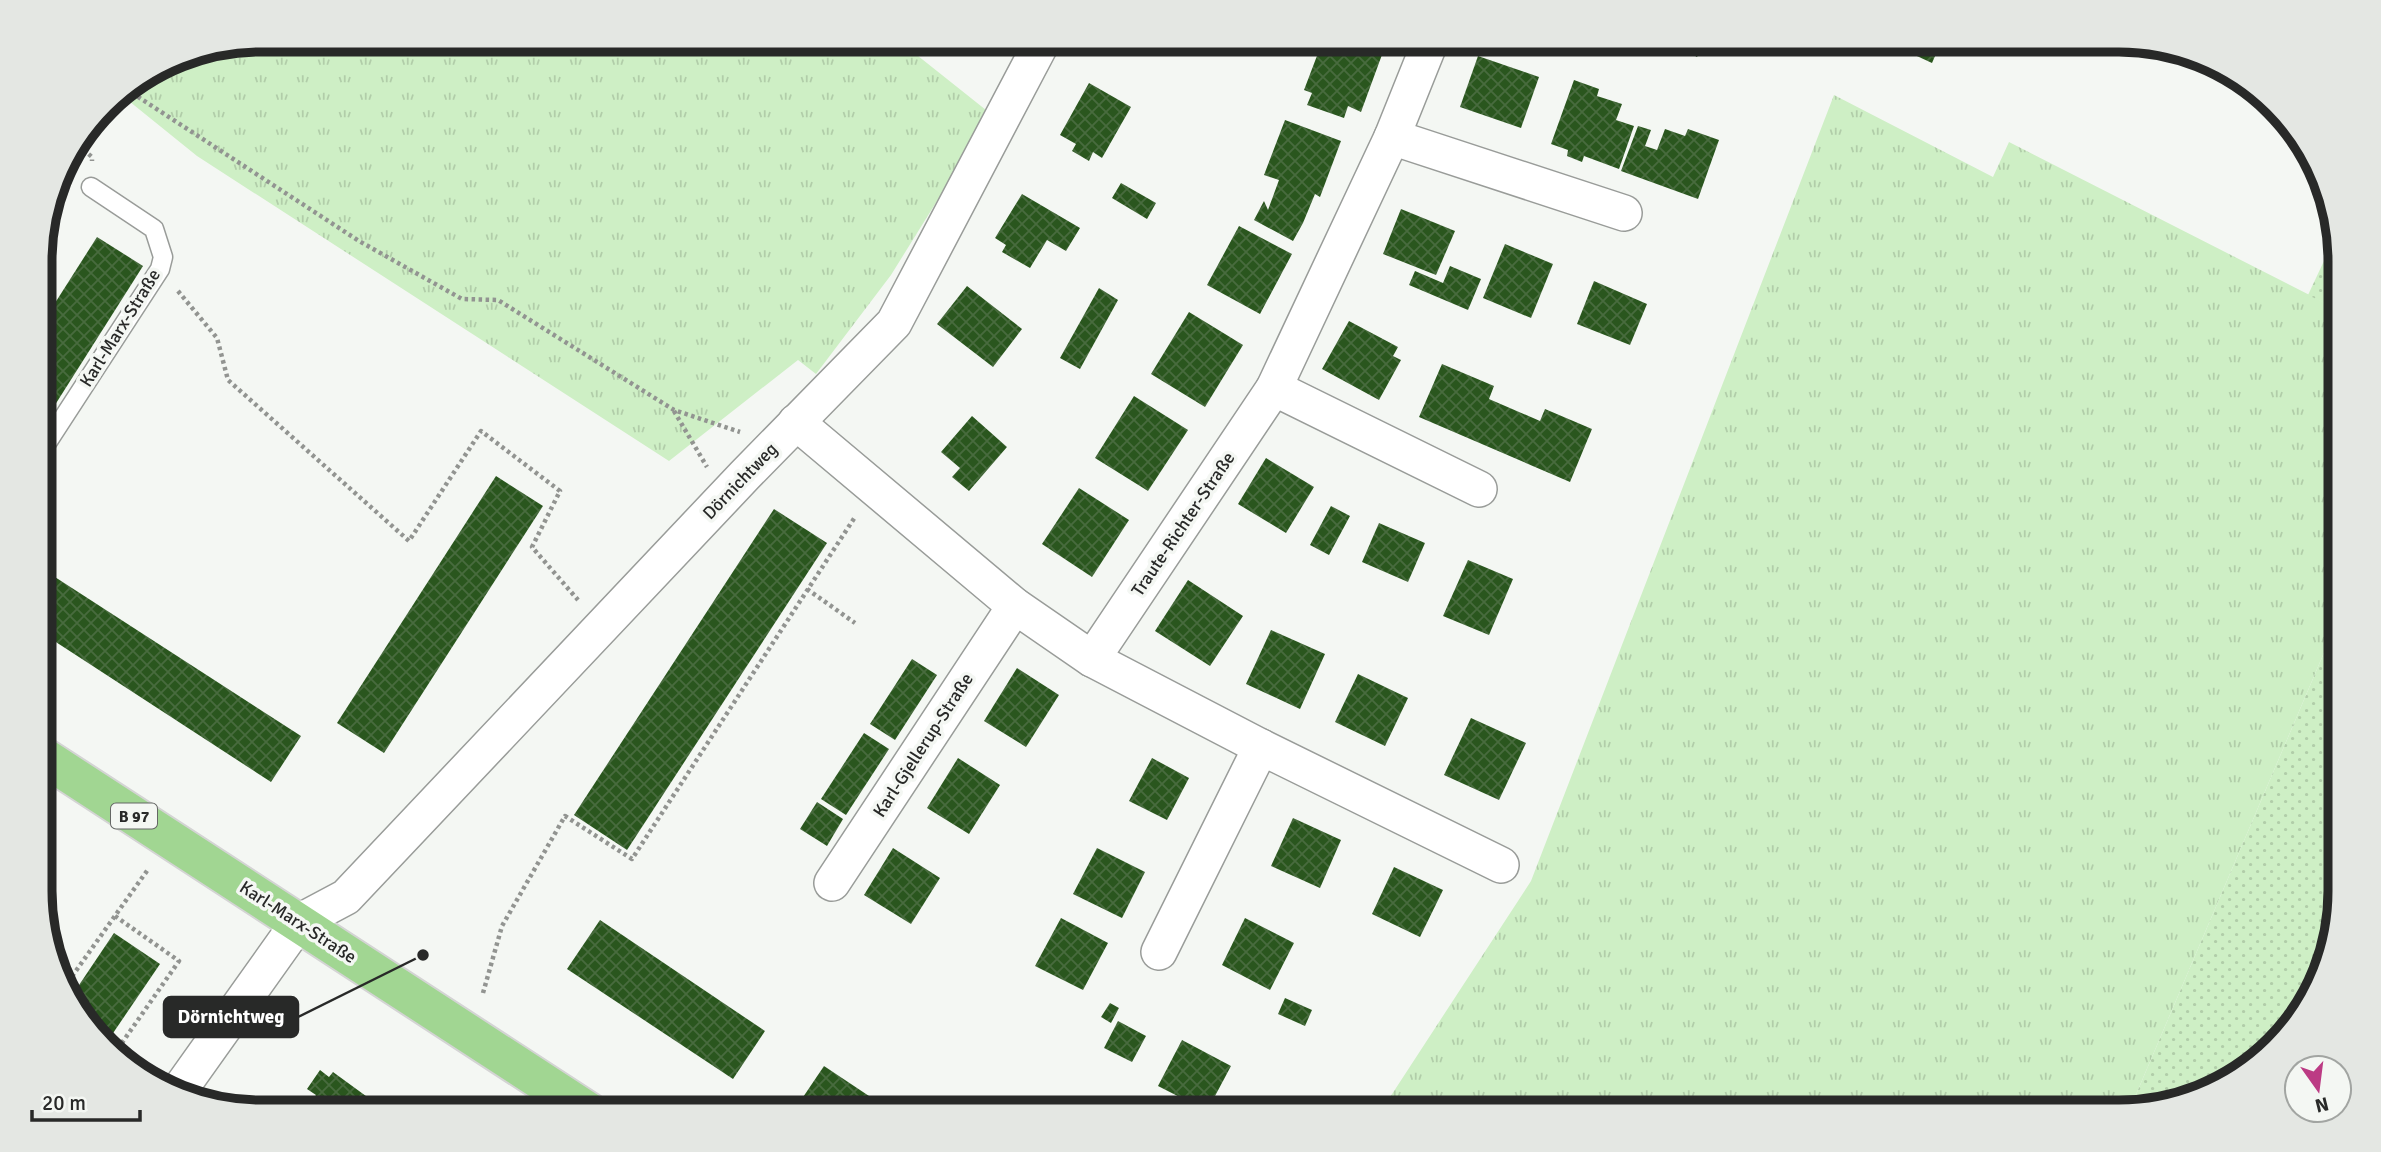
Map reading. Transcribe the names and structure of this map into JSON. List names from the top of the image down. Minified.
{"streets":{"main road":["Karl-Marx-Straße","B 97"],"street":["Dörnichtweg","Traute-Richter-Straße","Karl-Gjellerup-Straße"]},"crossings":[["Karl-Marx-Straße","Dörnichtweg"]],"places":["Dörnichtweg"],"scale_bar":"20 m","north":"bottom"}
